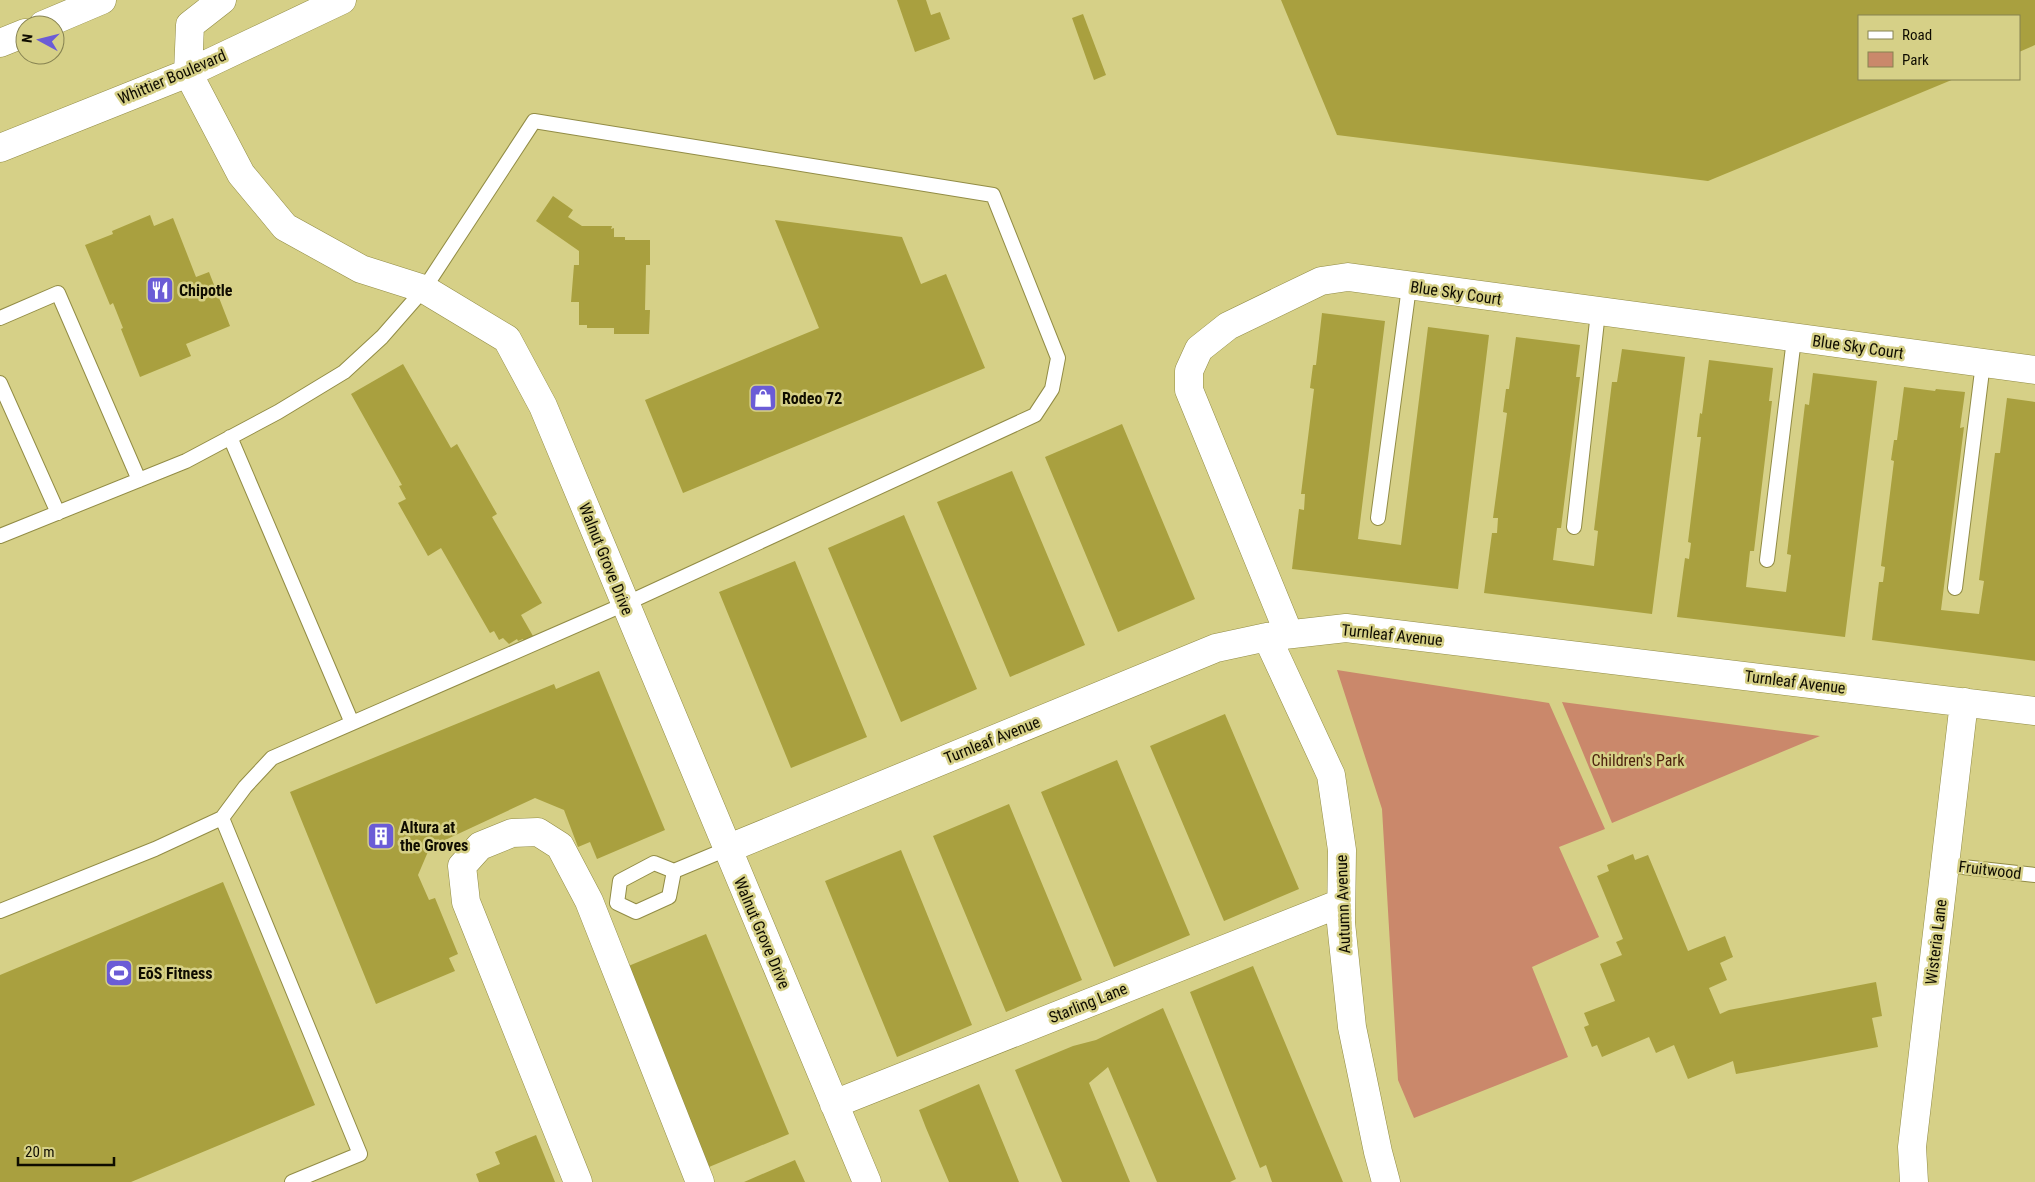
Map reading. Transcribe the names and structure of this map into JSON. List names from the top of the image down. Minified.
{"streets":{"street":["Whittier Boulevard","Blue Sky Court","Walnut Grove Drive","Turnleaf Avenue","Autumn Avenue","Wisteria Lane","Starling Lane"],"lane":["Fruitwood"]},"crossings":[["Whittier Boulevard","Walnut Grove Drive"],["Blue Sky Court","Turnleaf Avenue"],["Blue Sky Court","Autumn Avenue"],["Walnut Grove Drive","Turnleaf Avenue"],["Walnut Grove Drive","Starling Lane"],["Turnleaf Avenue","Autumn Avenue"],["Turnleaf Avenue","Wisteria Lane"],["Fruitwood","Wisteria Lane"],["Autumn Avenue","Starling Lane"]],"parks":["Children's Park"],"places":{"restaurant":["Chipotle"],"shop":["Rodeo 72"],"building":["Altura at the Groves"],"sports":["EōS Fitness"]},"legend":["Road","Park"],"scale_bar":"20 m","north":"left"}
